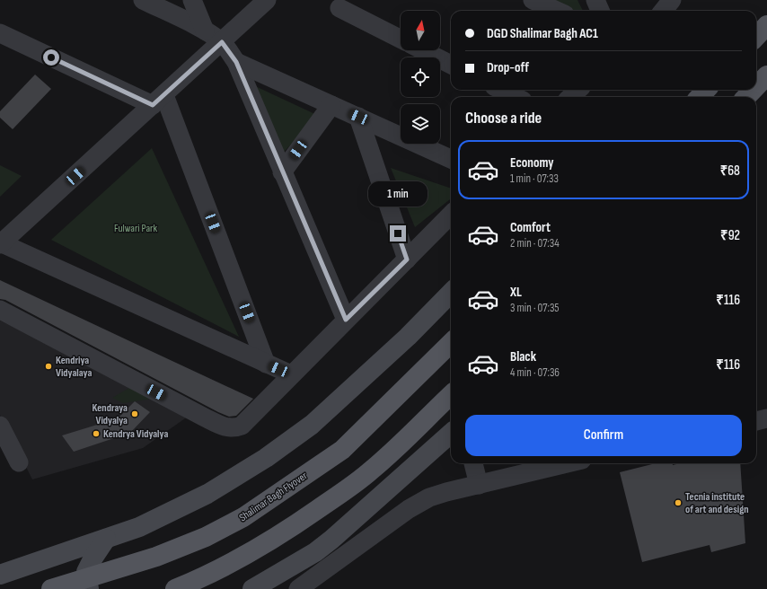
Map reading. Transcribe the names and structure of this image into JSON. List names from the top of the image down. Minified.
{"streets":{"main road":["Shalimar Bagh Flyover"]},"parks":["Fulwari Park"],"places":["Kendriya Vidyalaya","Kendraya Vidyalya","Kendrya Vidyalya","Tecnia institute of art and design"],"north":"top","page":{"banner":["DGD Shalimar Bagh AC1","Drop-off"],"heading":"Choose a ride","list":[{"name":"Economy","note":"1 min · 07:33","value":"₹68"},{"name":"Comfort","note":"2 min · 07:34","value":"₹92"},{"name":"XL","note":"3 min · 07:35","value":"₹116"},{"name":"Black","note":"4 min · 07:36","value":"₹116"}],"bubble":"1 min","buttons":"Confirm"}}
